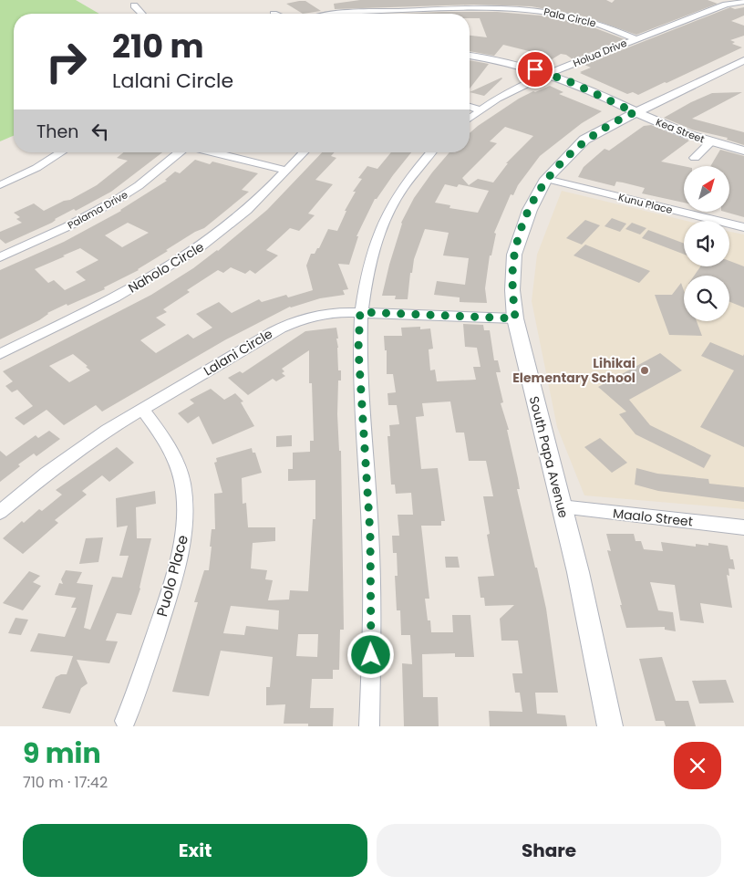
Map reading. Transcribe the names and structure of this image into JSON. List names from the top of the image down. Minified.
{"streets":{"street":["Pala Circle","Holua Drive","Kea Street","Kunu Place","Palama Drive","Naholo Circle","Lalani Circle","South Papa Avenue","Maalo Street","Puolo Place"]},"crossings":[["Pala Circle","Holua Drive"],["Holua Drive","Kea Street"],["Kea Street","South Papa Avenue"],["Kunu Place","South Papa Avenue"],["Lalani Circle","South Papa Avenue"],["Lalani Circle","Puolo Place"],["South Papa Avenue","Maalo Street"]],"places":["Lihikai Elementary School"],"north":"top right","page":{"turn":["210 m","Lalani Circle"],"then":"Then","heading":["9 min","710 m · 17:42"],"buttons":["Exit","Share"]}}
